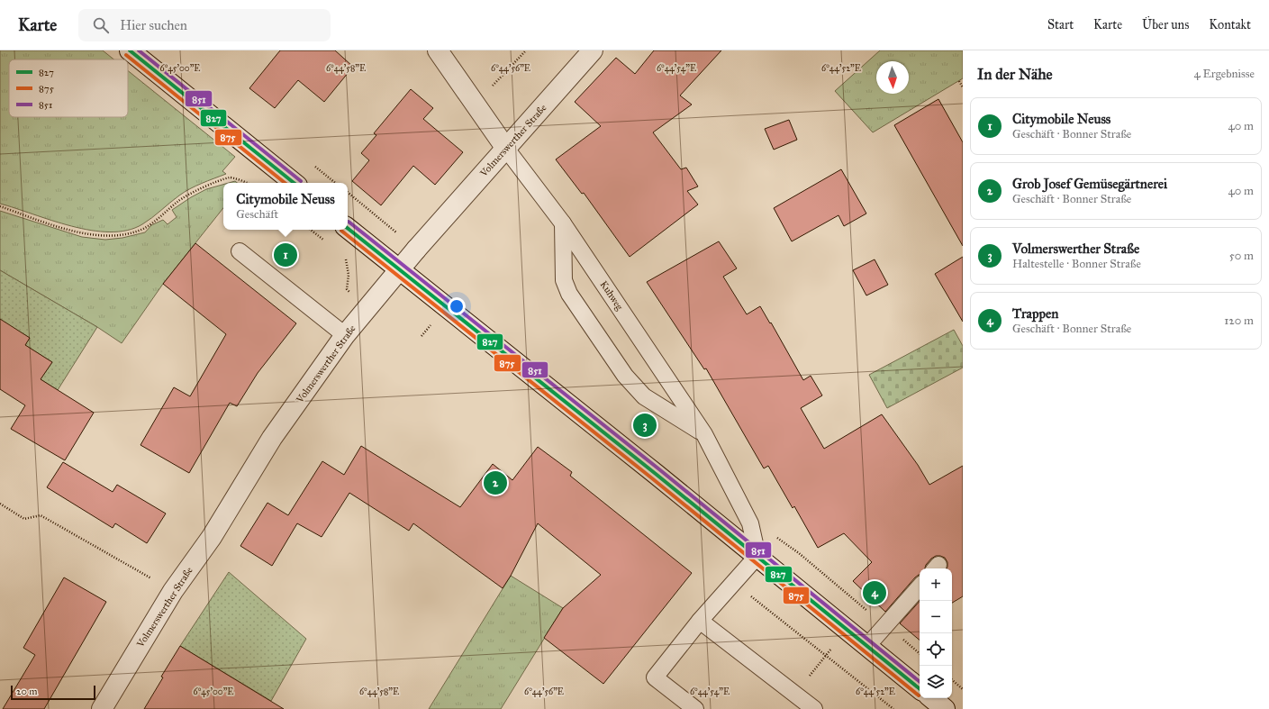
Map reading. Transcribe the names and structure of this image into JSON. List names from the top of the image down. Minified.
{"streets":{"main road":["Volmerswerther Straße","Kuhweg"]},"crossings":[["Volmerswerther Straße","Kuhweg"]],"lines":["transit line 827","transit line 851","transit line 875"],"legend":["827","875","851"],"scale_bar":"20 m","north":"bottom","page":{"header":"Karte","search":"Hier suchen","nav":["Start","Karte","Über uns","Kontakt"],"heading":["In der Nähe","4 Ergebnisse"],"list":[{"mark":"1","name":"Citymobile Neuss","note":"Geschäft · Bonner Straße","value":"40 m"},{"mark":"2","name":"Grob Josef Gemüsegärtnerei","note":"Geschäft · Bonner Straße","value":"40 m"},{"mark":"3","name":"Volmerswerther Straße","note":"Haltestelle · Bonner Straße","value":"50 m"},{"mark":"4","name":"Trappen","note":"Geschäft · Bonner Straße","value":"120 m"}],"popup":["Citymobile Neuss","Geschäft"],"pins":["1","3","2","4"],"map_buttons":["+","−"],"scale":"20 m"},"coordinates":["6°45'00\"E","6°44'58\"E","6°44'56\"E","6°44'54\"E","6°44'52\"E"]}
